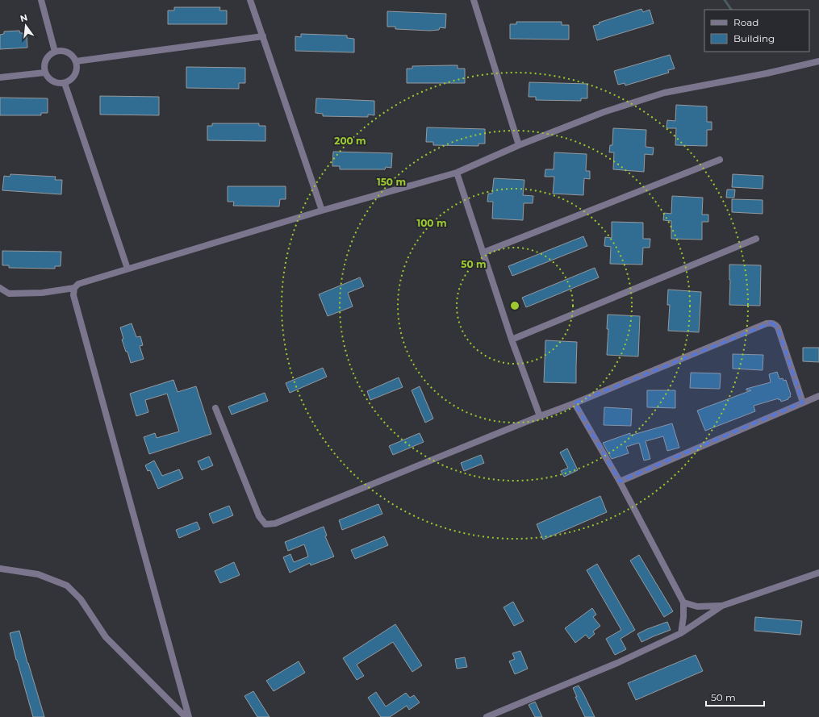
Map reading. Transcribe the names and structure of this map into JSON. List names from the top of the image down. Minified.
{"legend":["Road","Building"],"scale_bar":"50 m","north":"top","rings":["200 m","150 m","100 m","50 m"]}
